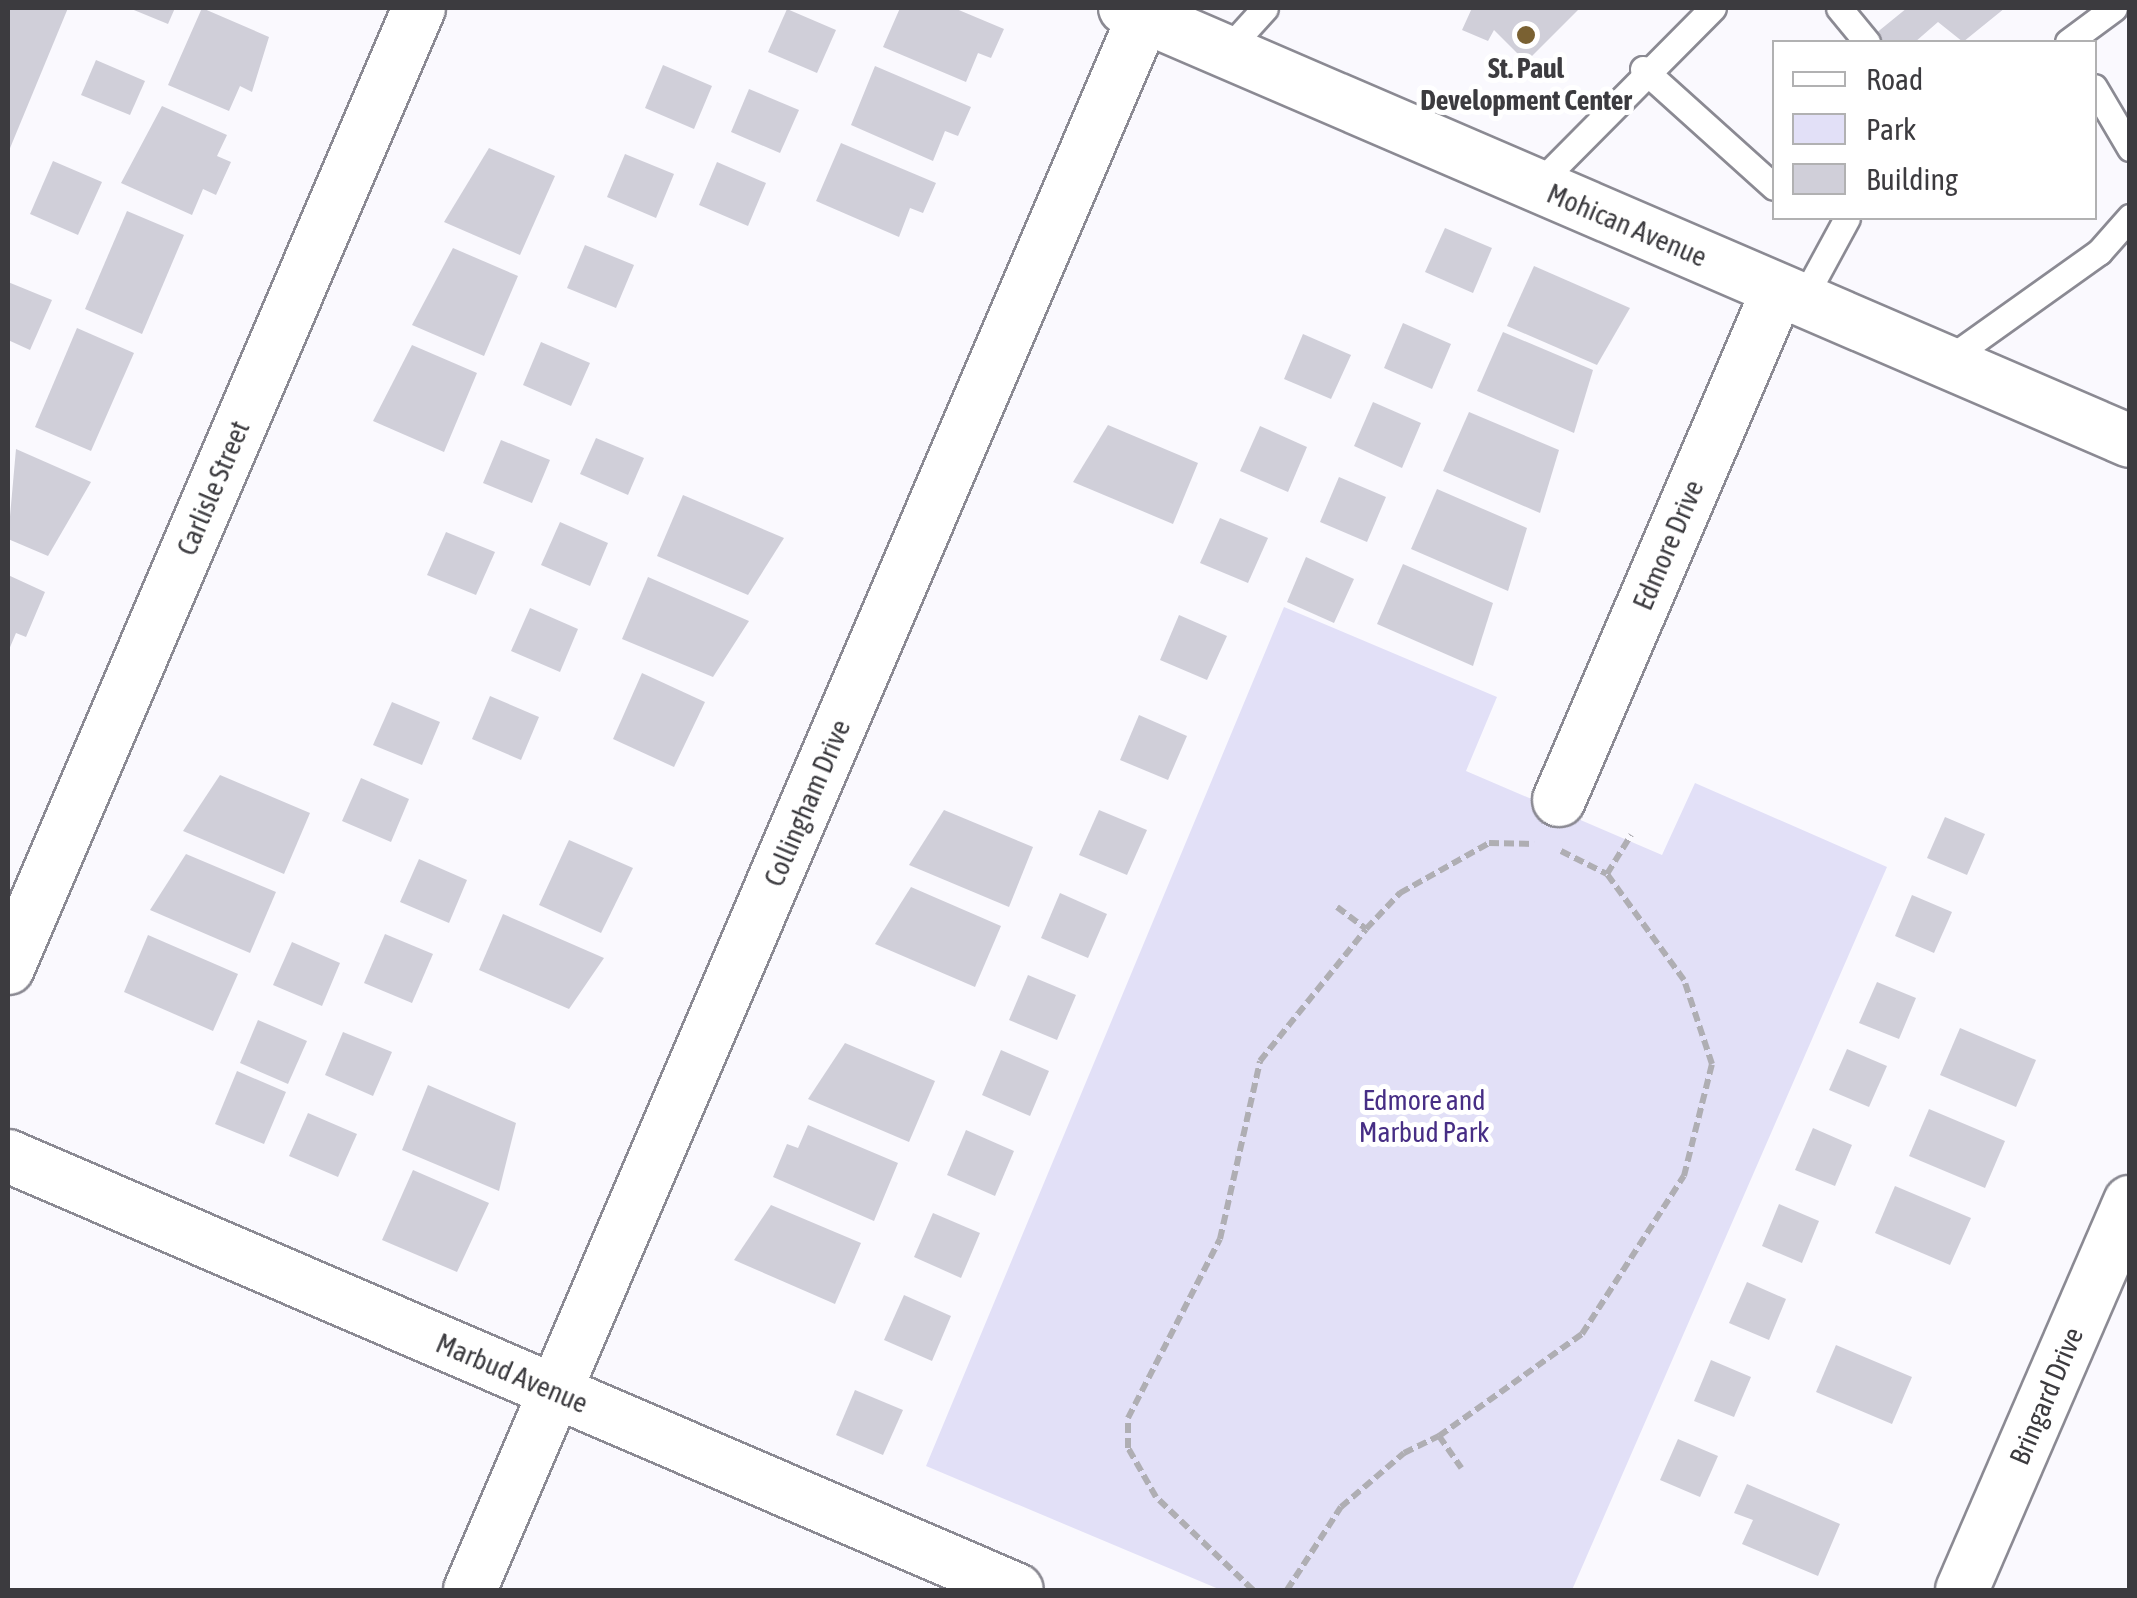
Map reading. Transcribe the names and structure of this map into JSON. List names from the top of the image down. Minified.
{"streets":{"street":["Mohican Avenue","Carlisle Street","Edmore Drive","Collingham Drive","Marbud Avenue","Bringard Drive"]},"crossings":[["Mohican Avenue","Edmore Drive"],["Mohican Avenue","Collingham Drive"],["Collingham Drive","Marbud Avenue"]],"parks":["Edmore and Marbud Park"],"places":["St. Paul Development Center"],"legend":["Road","Park","Building"]}
